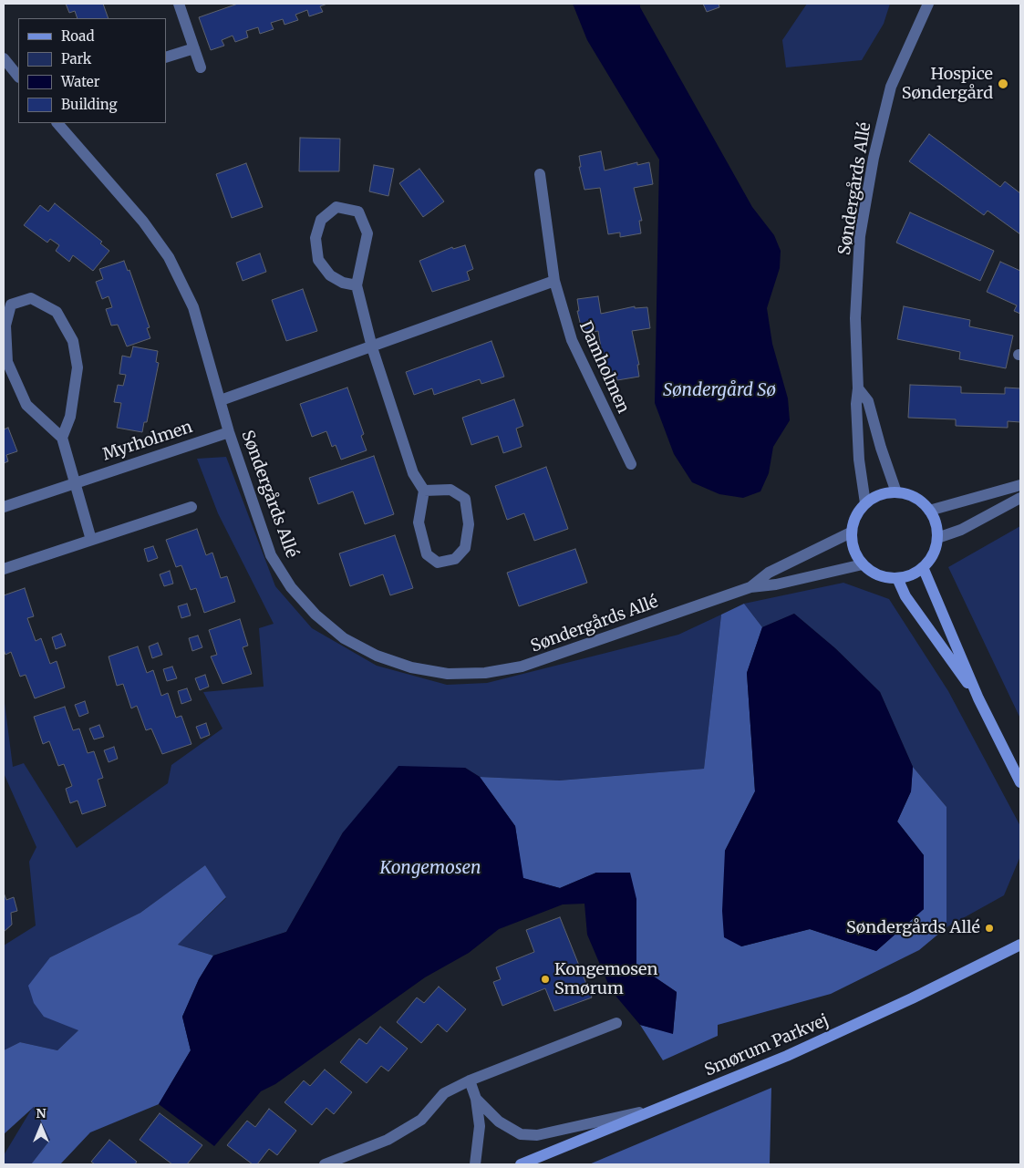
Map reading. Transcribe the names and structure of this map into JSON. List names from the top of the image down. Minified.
{"streets":{"street":["Søndergårds Allé","Damholmen","Myrholmen","Smørum Parkvej"]},"crossings":[["Søndergårds Allé","Myrholmen"]],"water":["Søndergård Sø","Kongemosen"],"places":["Hospice Søndergård","Søndergårds Allé","Kongemosen Smørum"],"legend":["Road","Park","Water","Building"],"north":"top"}
